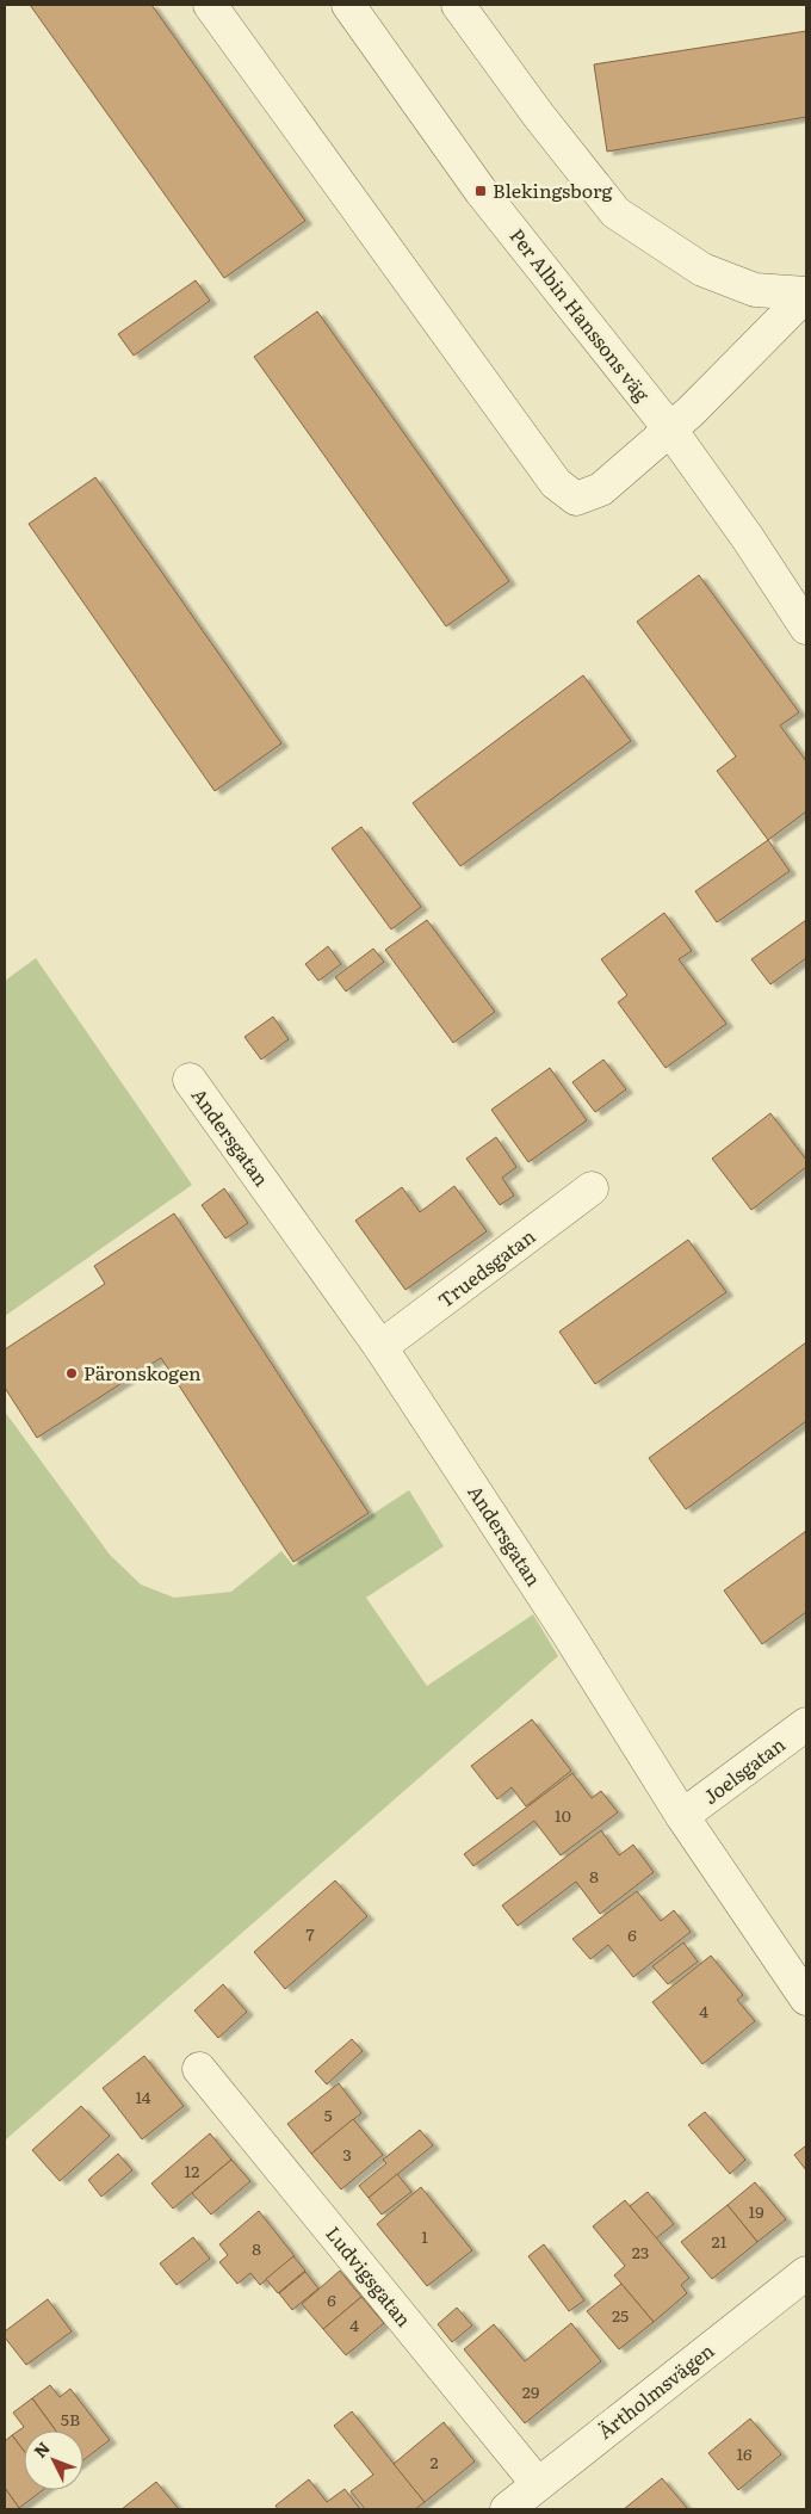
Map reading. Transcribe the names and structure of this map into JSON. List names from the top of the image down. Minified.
{"streets":{"street":["Per Albin Hanssons väg","Andersgatan","Truedsgatan","Joelsgatan","Ludvigsgatan","Ärtholmsvägen"]},"crossings":[["Andersgatan","Truedsgatan"],["Andersgatan","Joelsgatan"],["Ludvigsgatan","Ärtholmsvägen"]],"places":{"transit":["Blekingsborg"],"other":["Päronskogen"]},"house_numbers":["10","8","7","6","4","14","5","3","12","19","1","21","8","23","6","25","4","29","5B","16","2"],"north":"top left"}
